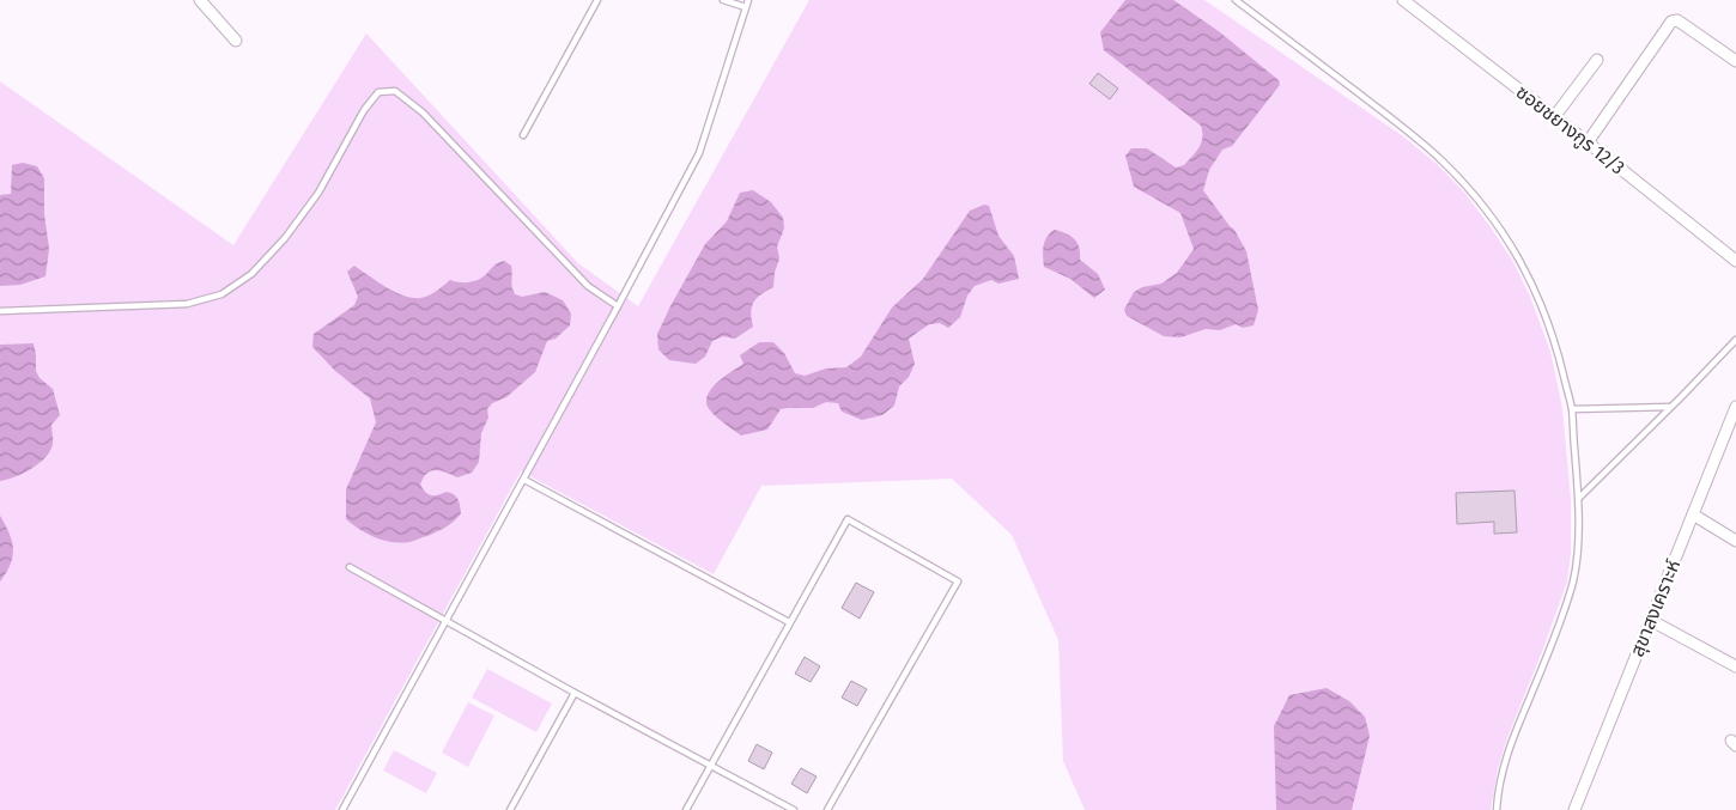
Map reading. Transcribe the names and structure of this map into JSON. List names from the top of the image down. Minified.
{"streets":{"street":["ซอยชยางกูร 12/3","สุขาสงเคราะห์"]}}
